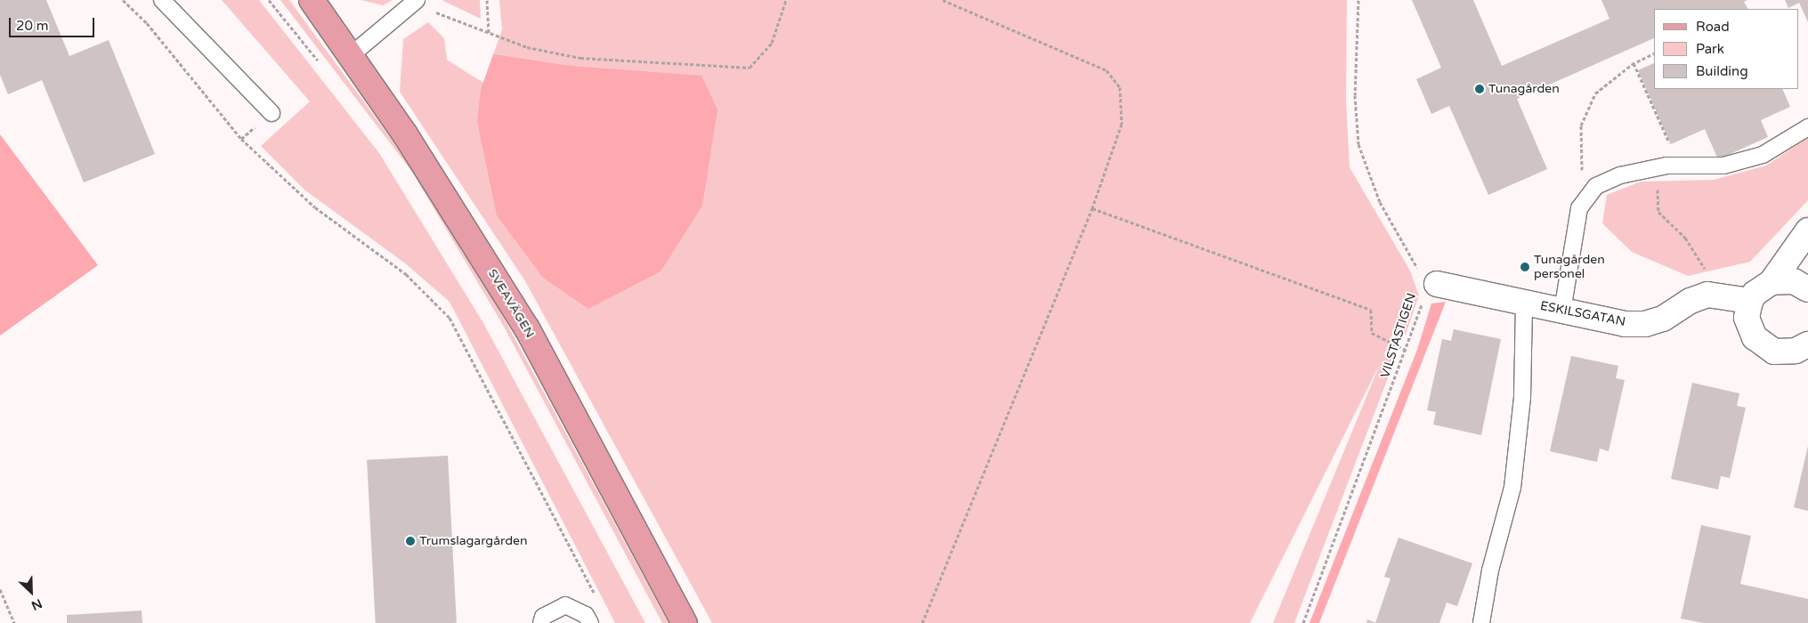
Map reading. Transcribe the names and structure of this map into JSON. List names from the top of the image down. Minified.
{"streets":{"main road":["SVEAVÄGEN"],"street":["ESKILSGATAN"],"path":["VILSTASTIGEN"]},"crossings":[["ESKILSGATAN","VILSTASTIGEN"]],"places":["Tunagården","Tunagården personel","Trumslagargården"],"legend":["Road","Park","Building"],"scale_bar":"20 m","north":"bottom right"}
